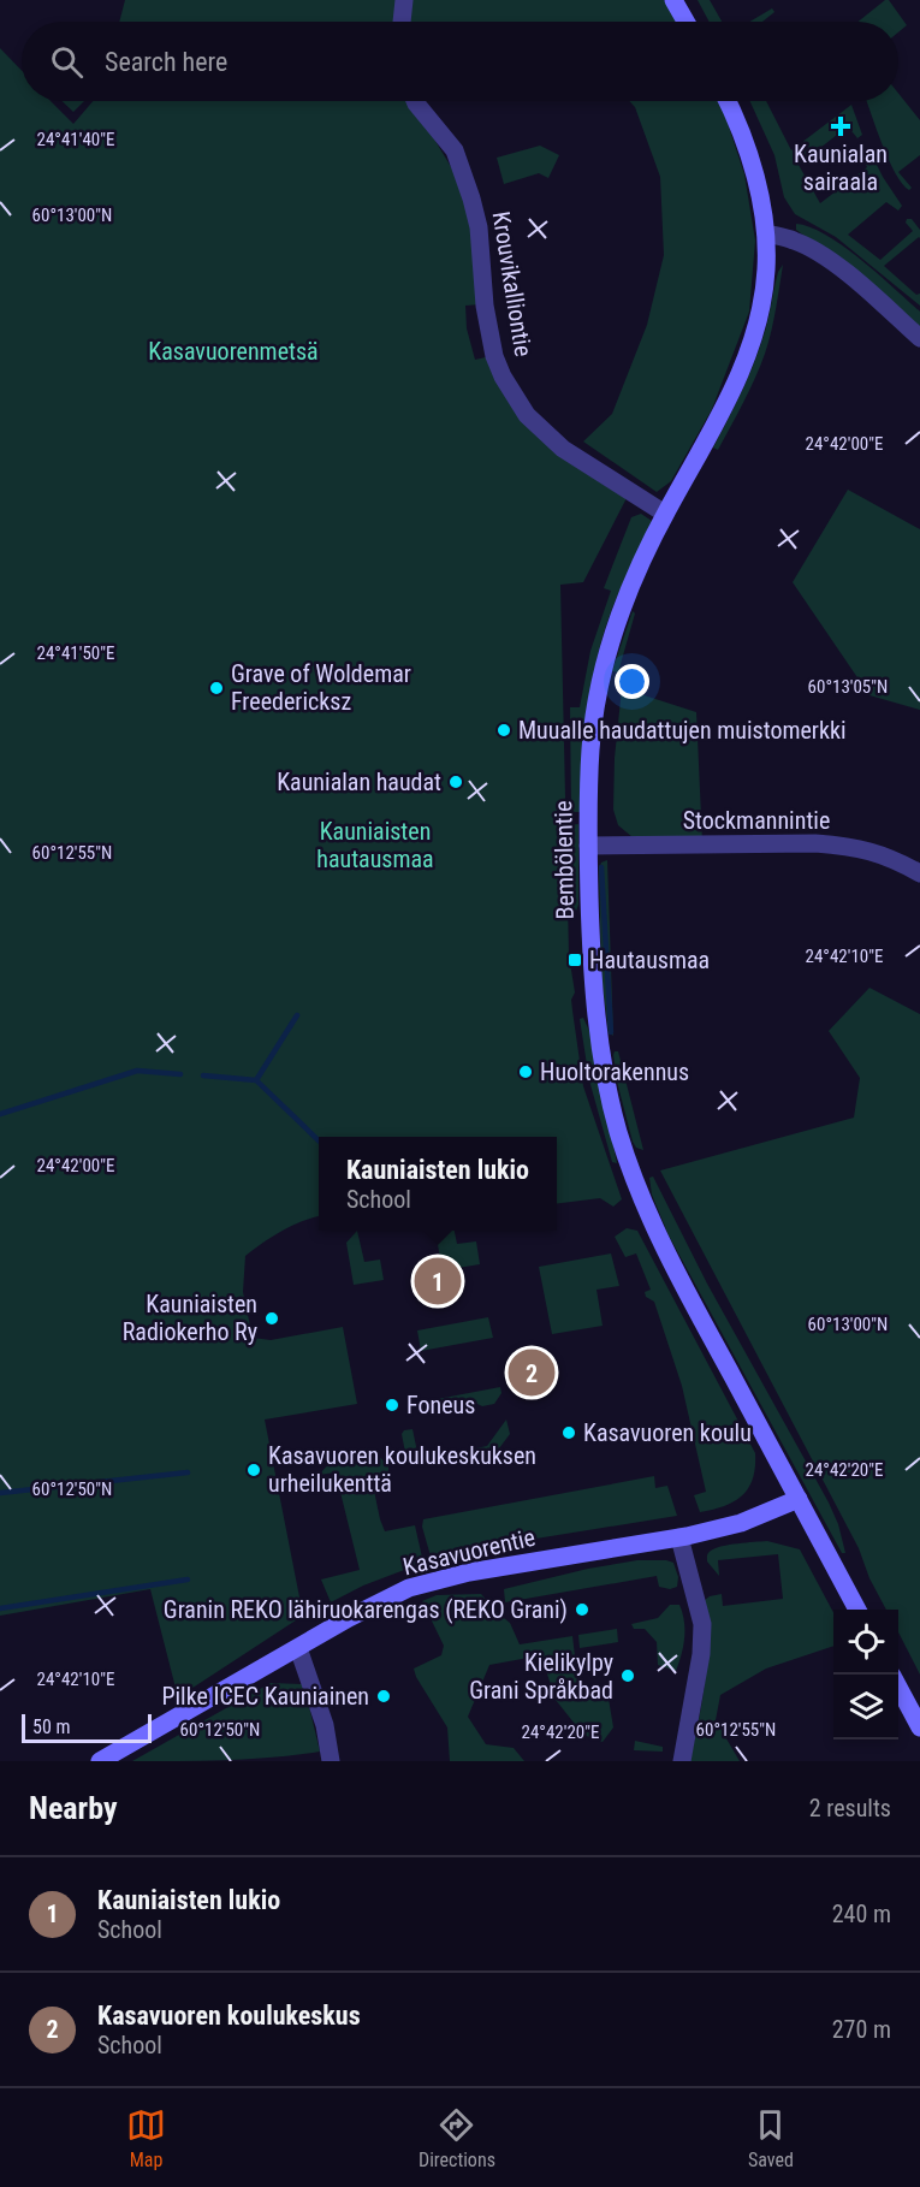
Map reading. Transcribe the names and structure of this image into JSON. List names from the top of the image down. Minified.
{"streets":{"main road":["Bembölentie","Kasavuorentie"],"street":["Krouvikalliontie","Stockmannintie"]},"crossings":[["Krouvikalliontie","Bembölentie"],["Stockmannintie","Bembölentie"],["Bembölentie","Kasavuorentie"]],"parks":["Kasavuorenmetsä","Kauniaisten hautausmaa"],"places":{"health":["Kaunialan sairaala"],"other":["Grave of Woldemar Freedericksz","Muualle haudattujen muistomerkki","Kaunialan haudat","Huoltorakennus","Kauniaisten Radiokerho Ry","Foneus","Kasavuoren koulu","Kasavuoren koulukeskuksen urheilukenttä","Granin REKO lähiruokarengas (REKO Grani)","Kielikylpy Grani Språkbad","Pilke ICEC Kauniainen"],"transit":["Hautausmaa"]},"scale_bar":"50 m","page":{"search":"Search here","popup":["Kauniaisten lukio","School"],"pins":["1","2"],"scale":"50 m","heading":["Nearby","2 results"],"list":[{"mark":"1","name":"Kauniaisten lukio","note":"School","value":"240 m"},{"mark":"2","name":"Kasavuoren koulukeskus","note":"School","value":"270 m"}],"nav":["Map","Directions","Saved"]},"coordinates":["24°41'40\"E","60°13'00\"N","24°42'00\"E","24°41'50\"E","60°13'05\"N","60°12'55\"N","24°42'10\"E","24°42'20\"E","60°12'50\"N"]}
